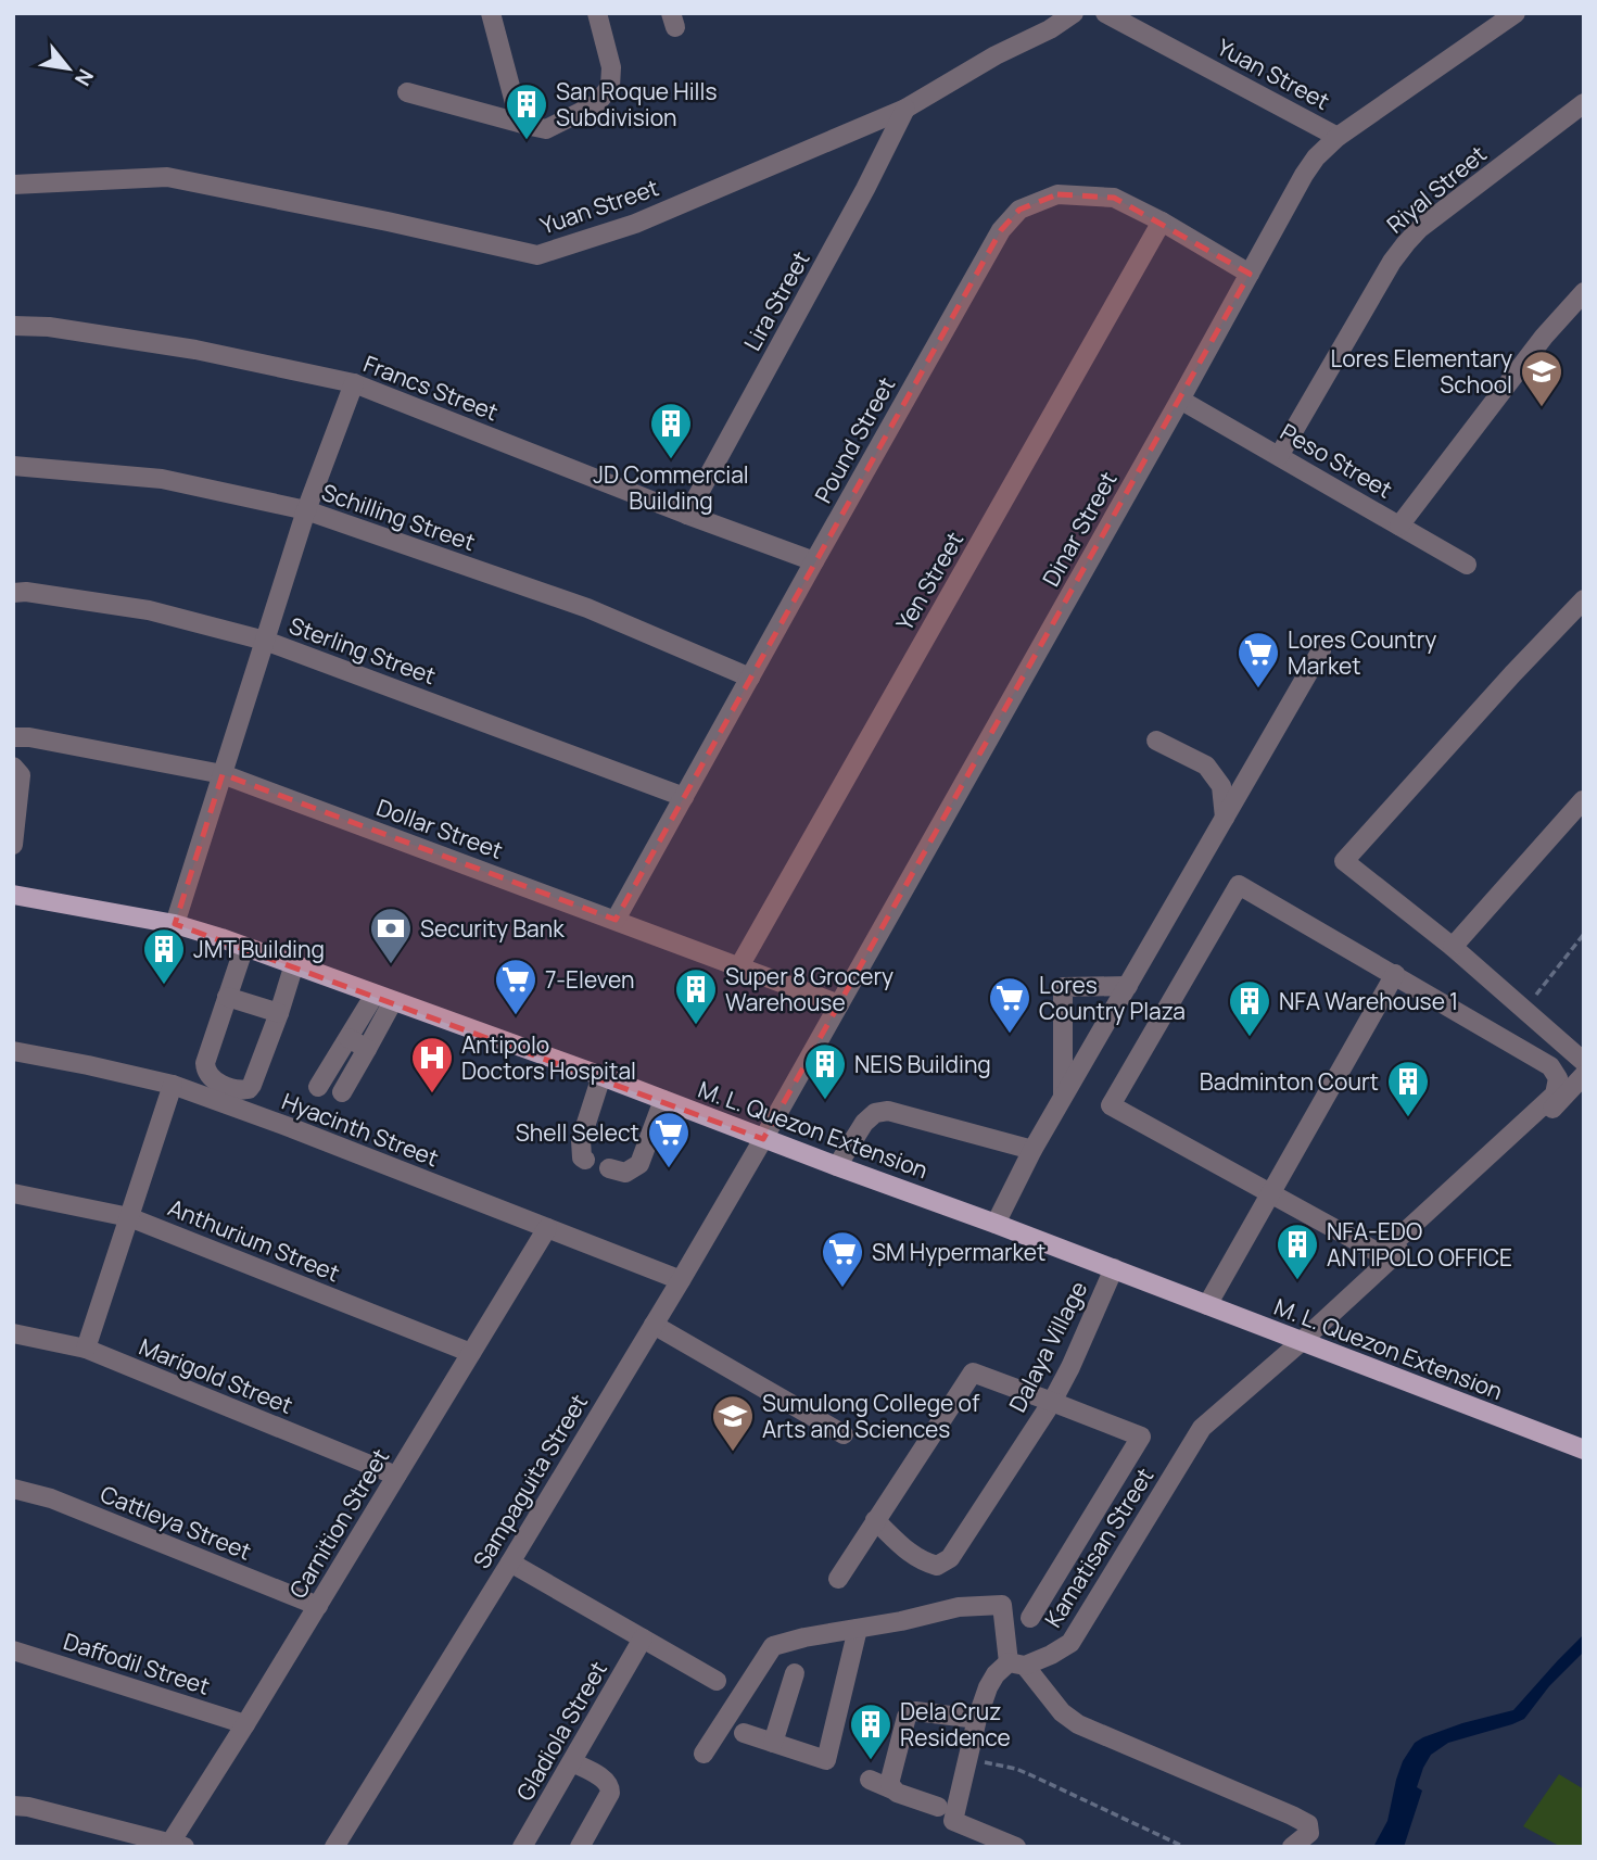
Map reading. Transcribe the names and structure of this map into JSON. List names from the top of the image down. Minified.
{"streets":{"main road":["M. L. Quezon Extension"],"street":["Yuan Street","Riyal Street","Lira Street","Francs Street","Pound Street","Peso Street","Schilling Street","Dinar Street","Yen Street","Sterling Street","Dollar Street","Hyacinth Street","Anthurium Street","Dalaya Village","Marigold Street","Sampaguita Street","Cattleya Street","Carnition Street","Kamatisan Street","Daffodil Street","Gladiola Street"]},"crossings":[["Yuan Street","Lira Street"],["Yuan Street","Dinar Street"],["Riyal Street","Peso Street"],["Lira Street","Francs Street"],["Francs Street","Pound Street"],["Pound Street","Schilling Street"],["Pound Street","Dinar Street"],["Pound Street","Yen Street"],["Pound Street","Sterling Street"],["Pound Street","Dollar Street"],["Peso Street","Dinar Street"],["Dinar Street","Dollar Street"],["Dinar Street","M. L. Quezon Extension"],["Dinar Street","Sampaguita Street"],["Yen Street","Dollar Street"],["Hyacinth Street","Sampaguita Street"],["Hyacinth Street","Carnition Street"],["M. L. Quezon Extension","Dalaya Village"],["M. L. Quezon Extension","Sampaguita Street"],["M. L. Quezon Extension","Kamatisan Street"],["Anthurium Street","Carnition Street"],["Marigold Street","Carnition Street"],["Cattleya Street","Carnition Street"],["Carnition Street","Daffodil Street"]],"places":{"building":["San Roque Hills Subdivision","JD Commercial Building","JMT Building","Super 8 Grocery Warehouse","NFA Warehouse 1","NEIS Building","Badminton Court","NFA-EDO ANTIPOLO OFFICE","Dela Cruz Residence"],"school or university":["Lores Elementary School","Sumulong College of Arts and Sciences"],"supermarket":["Lores Country Market","7-Eleven","Lores Country Plaza","Shell Select","SM Hypermarket"],"bank":["Security Bank"],"hospital":["Antipolo Doctors Hospital"]},"north":"bottom right"}
